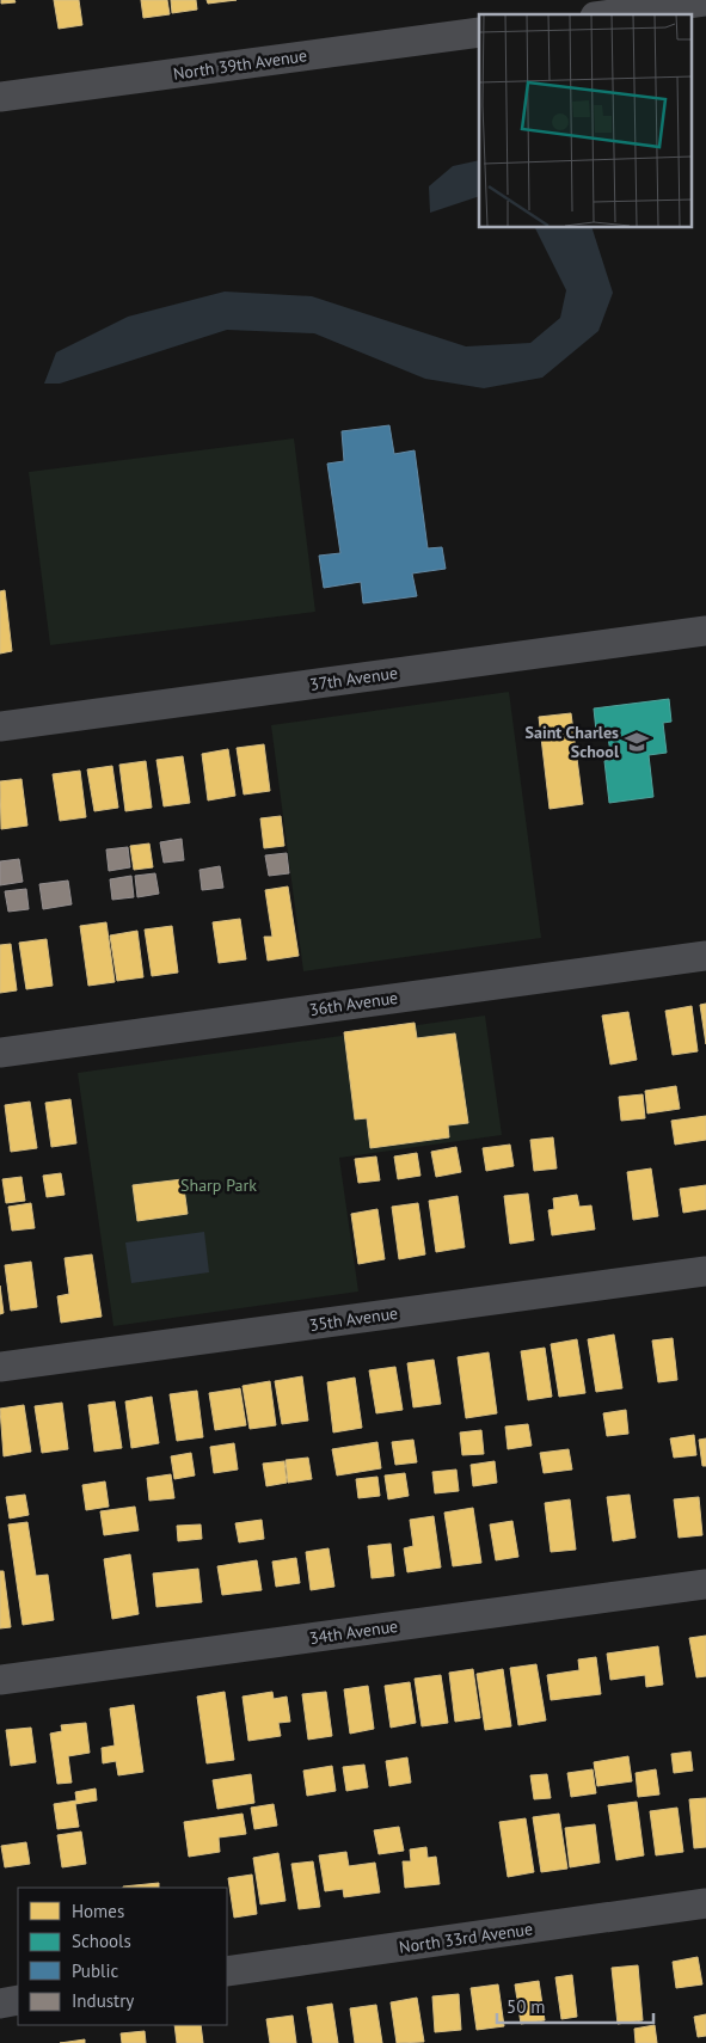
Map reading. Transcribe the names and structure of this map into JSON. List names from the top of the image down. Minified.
{"streets":{"street":["North 39th Avenue","37th Avenue","36th Avenue","35th Avenue","34th Avenue","North 33rd Avenue"]},"parks":["Sharp Park"],"places":{"school or university":["Saint Charles School"]},"legend":["Homes","Schools","Public","Industry"],"scale_bar":"50 m"}
